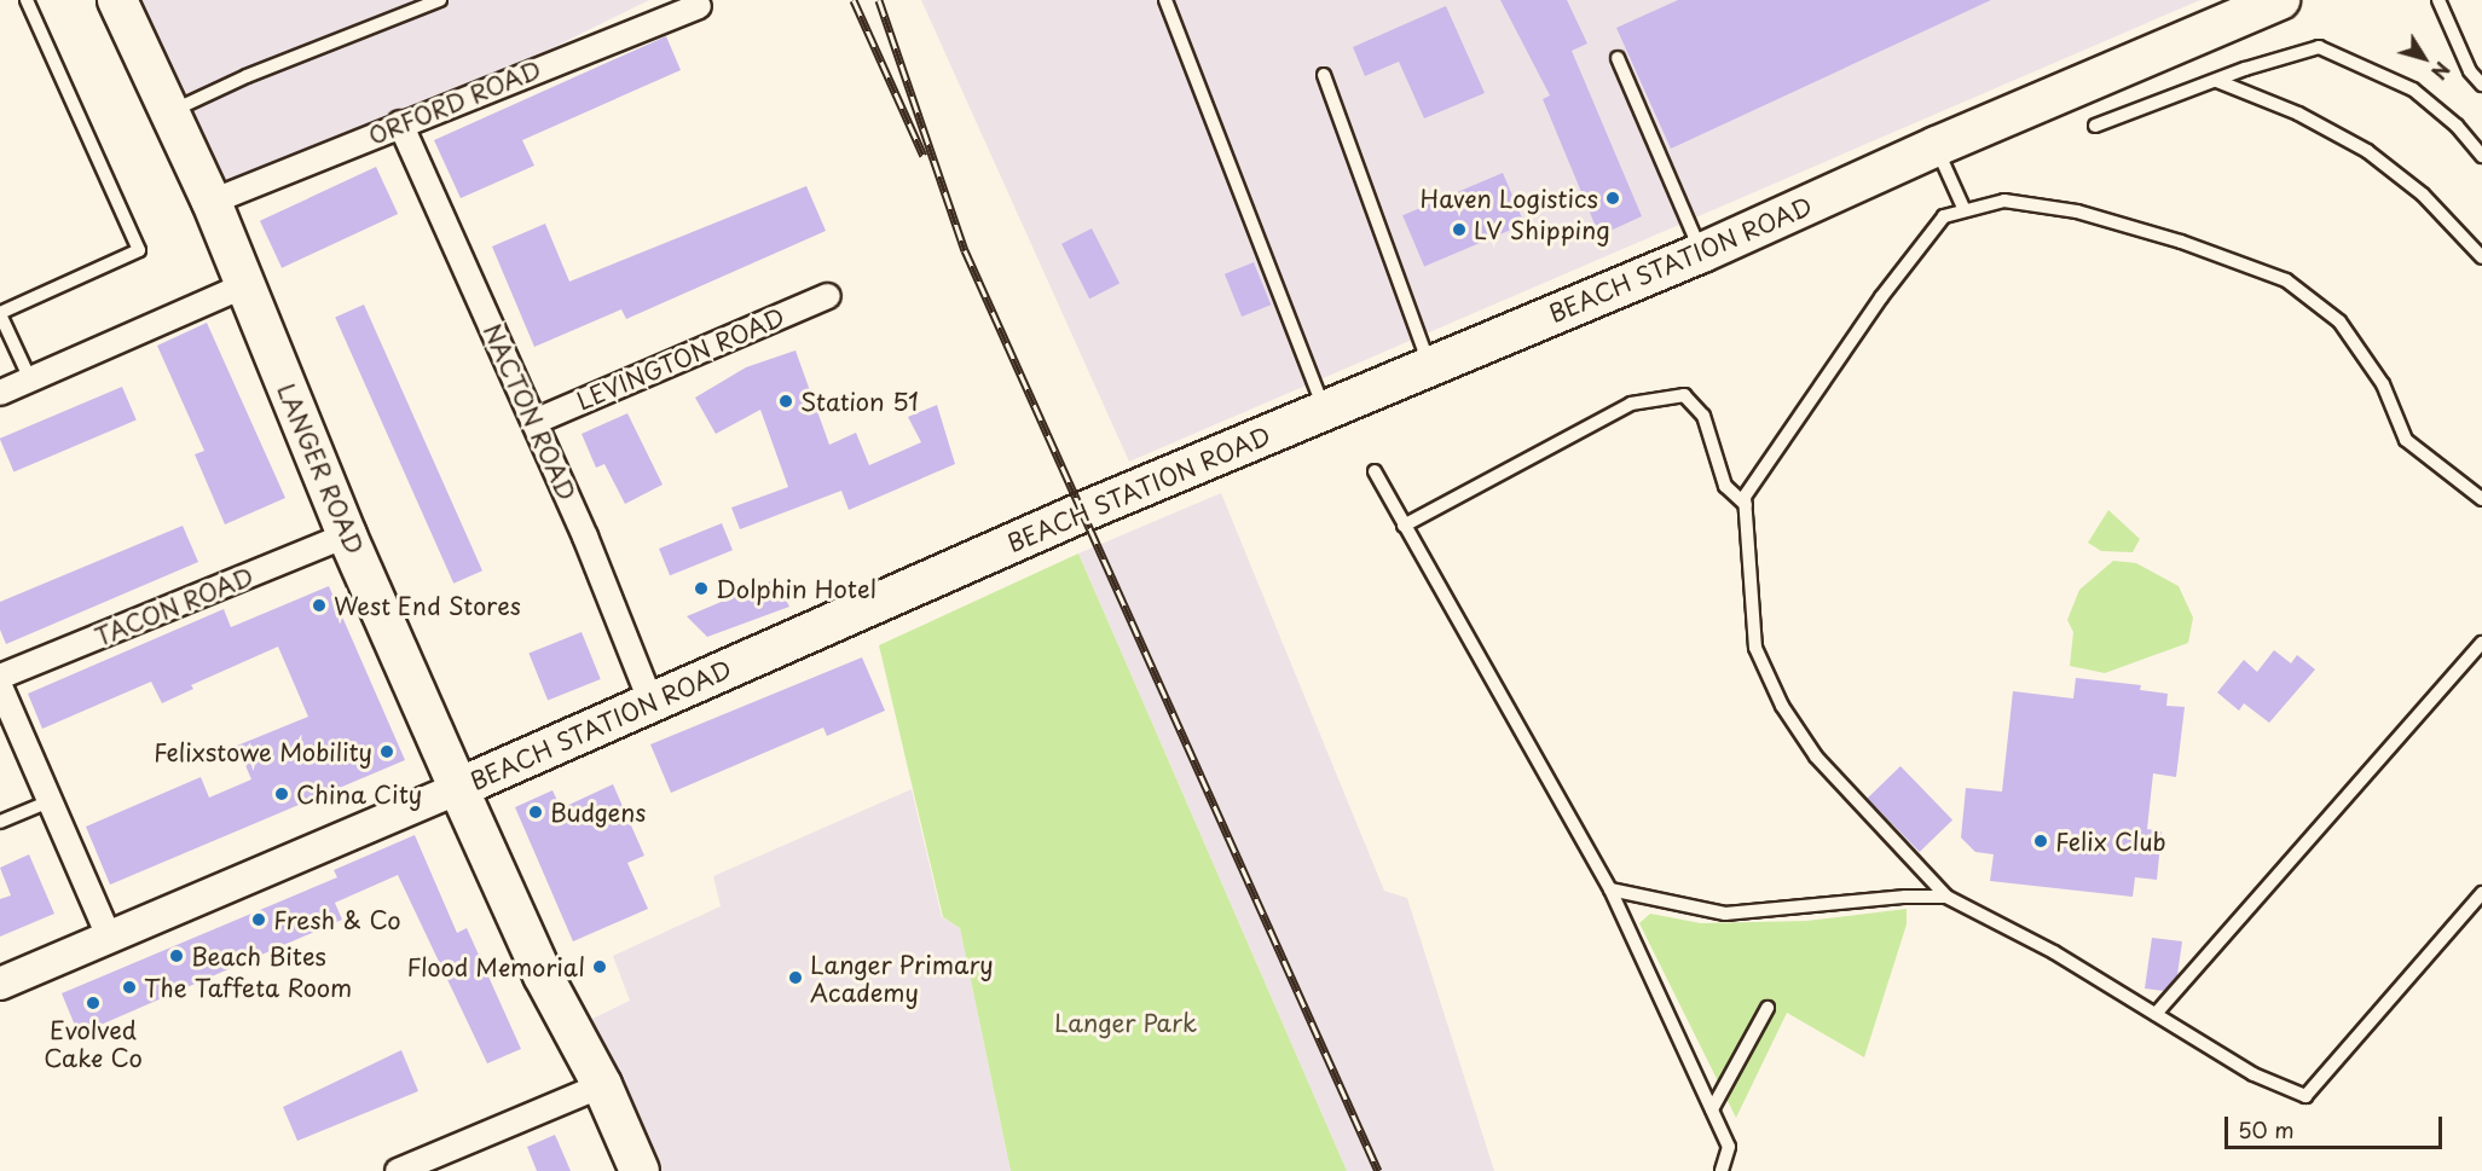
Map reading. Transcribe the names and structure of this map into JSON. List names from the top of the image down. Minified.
{"streets":{"main road":["BEACH STATION ROAD","LANGER ROAD"],"street":["ORFORD ROAD","LEVINGTON ROAD","NACTON ROAD","TACON ROAD"]},"crossings":[["ORFORD ROAD","NACTON ROAD"],["ORFORD ROAD","LANGER ROAD"],["BEACH STATION ROAD","NACTON ROAD"],["BEACH STATION ROAD","LANGER ROAD"],["LEVINGTON ROAD","NACTON ROAD"],["LANGER ROAD","TACON ROAD"]],"parks":["Langer Park"],"places":["Haven Logistics","LV Shipping","Station 51","Dolphin Hotel","West End Stores","Felixstowe Mobility","China City","Budgens","Felix Club","Fresh & Co","Beach Bites","Flood Memorial","Langer Primary Academy","The Taffeta Room","Evolved Cake Co"],"scale_bar":"50 m","north":"bottom right"}
